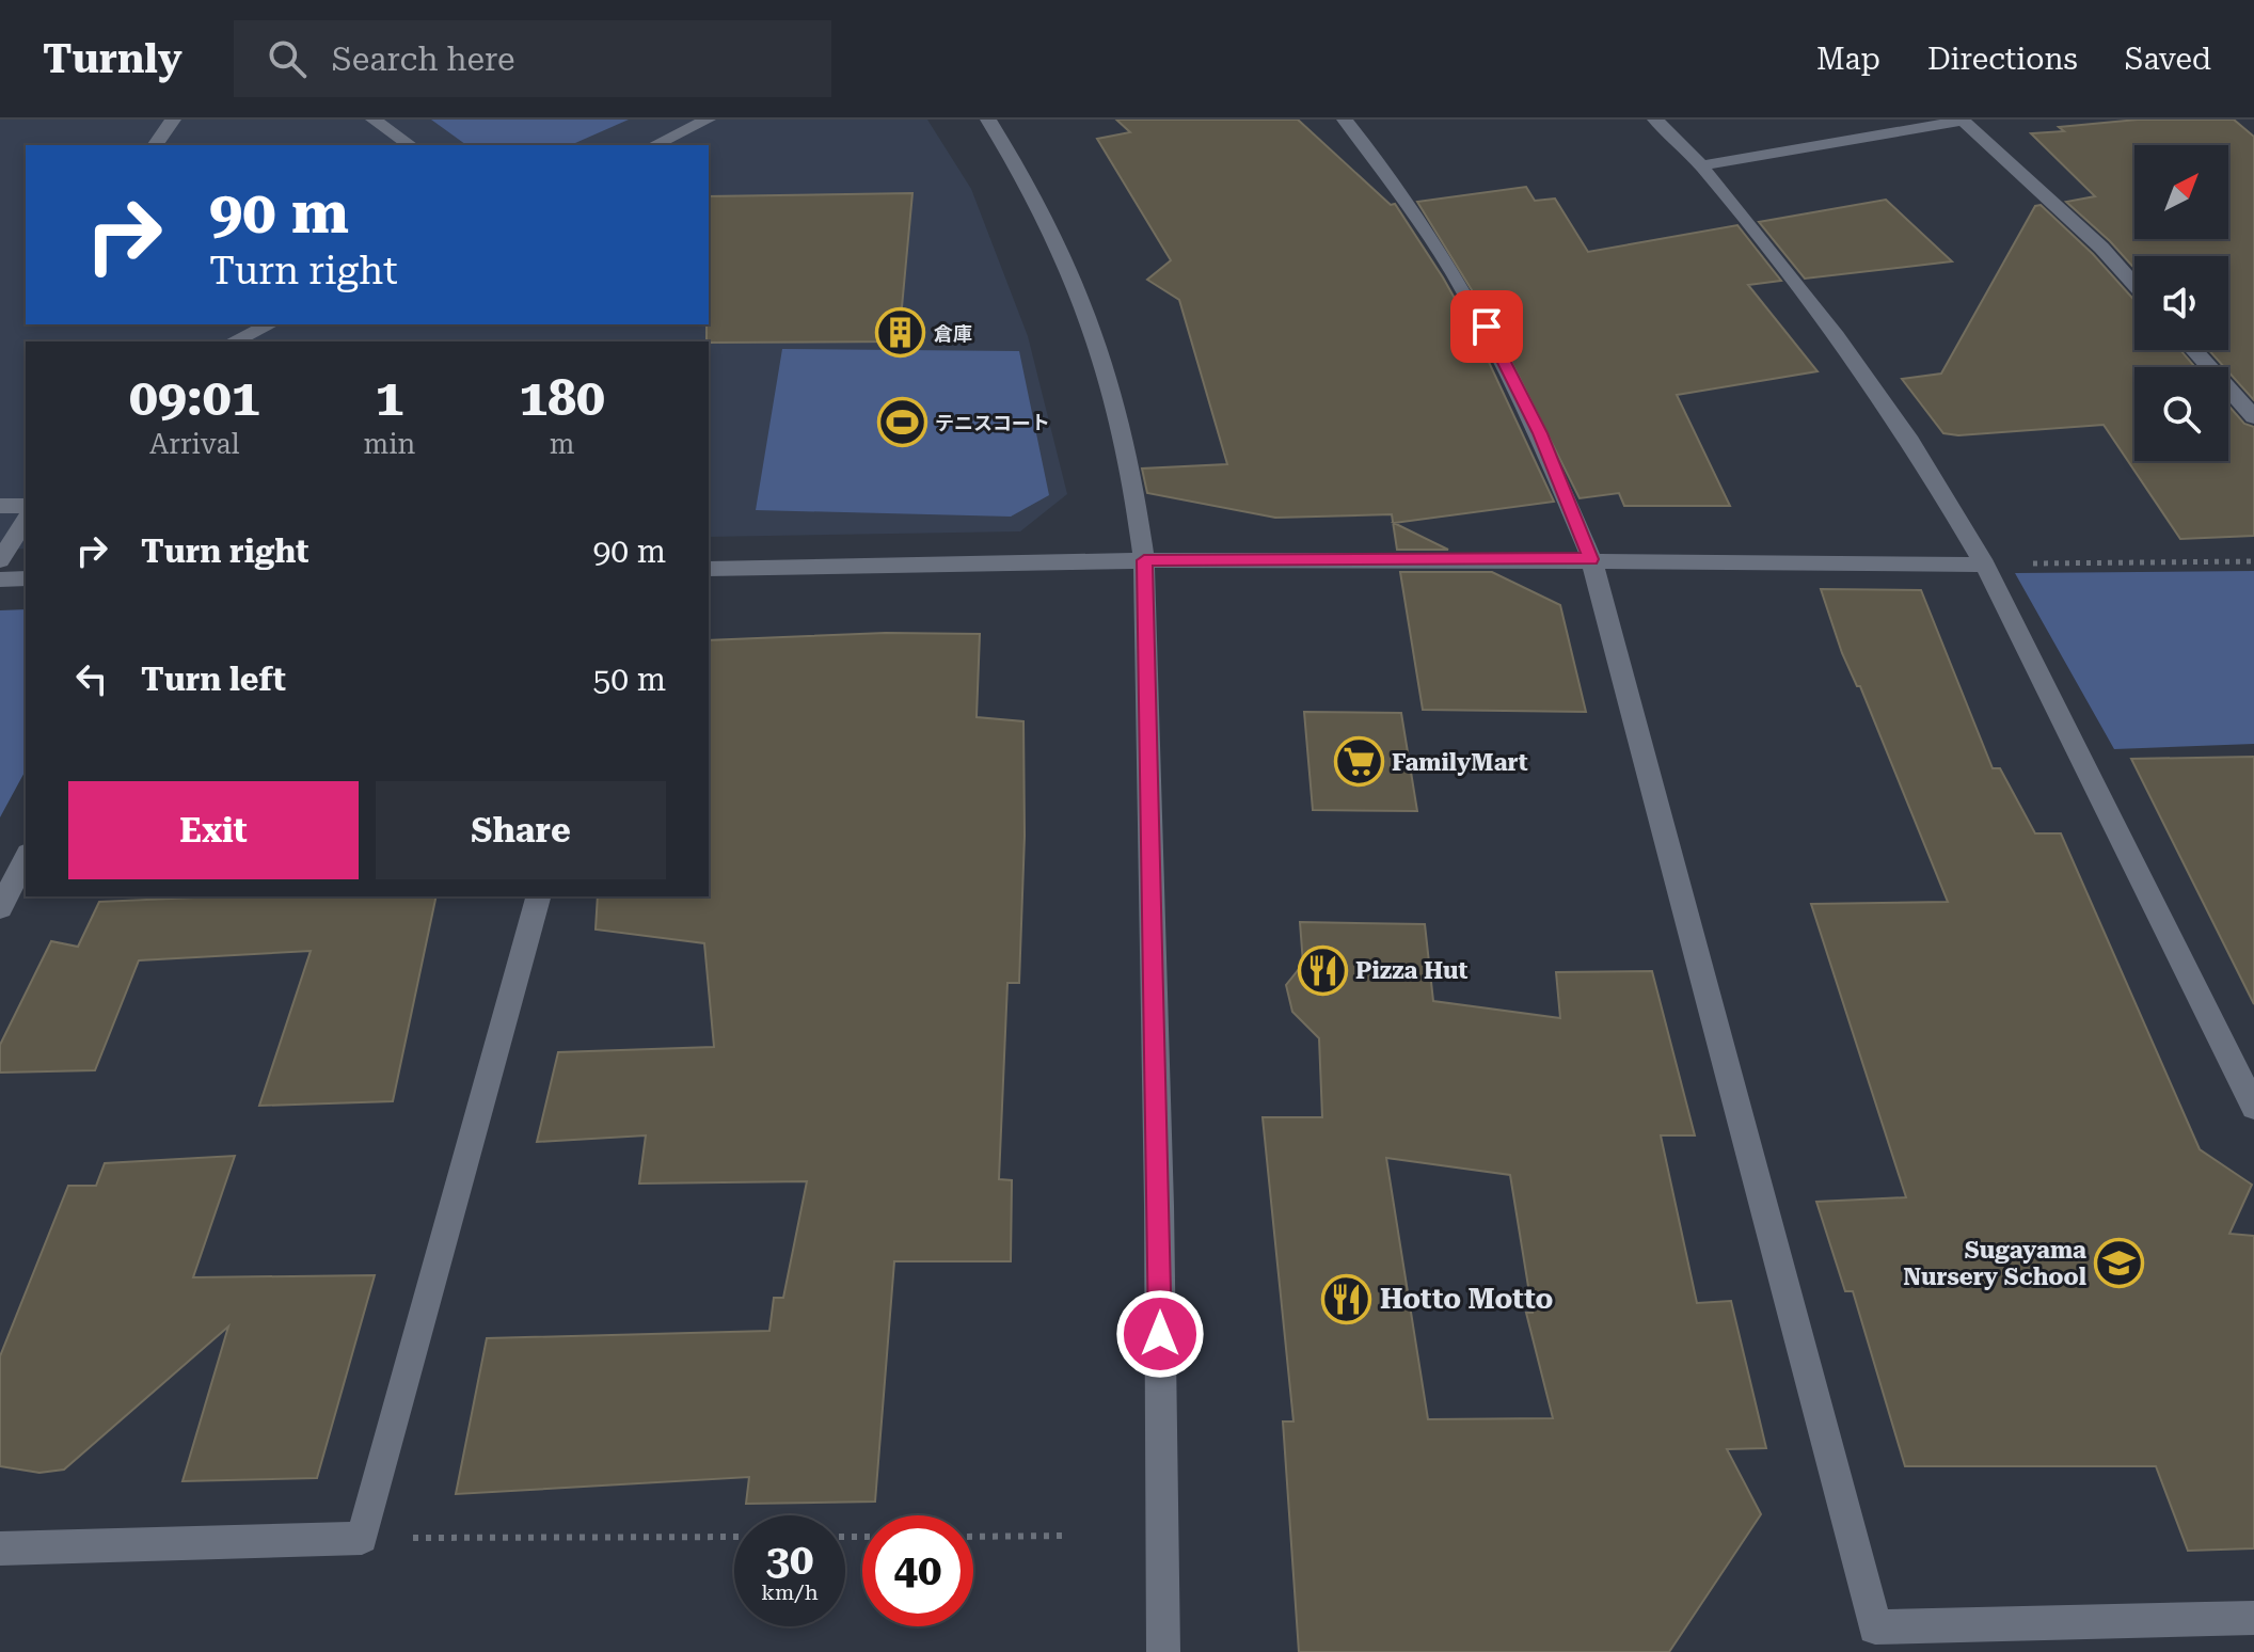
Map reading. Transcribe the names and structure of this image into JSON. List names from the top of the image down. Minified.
{"places":{"building":["倉庫"],"sports":["テニスコート"],"supermarket":["FamilyMart"],"restaurant":["Pizza Hut","Hotto Motto"],"school or university":["Sugayama Nursery School"]},"north":"top right","page":{"header":"Turnly","search":"Search here","nav":["Map","Directions","Saved"],"turn":["90 m","Turn right"],"eta":["09:01","Arrival","1","min","180","m"],"list":[{"name":"Turn right","value":"90 m"},{"name":"Turn left","value":"50 m"}],"buttons":["Exit","Share"],"speed":"30 km/h","limit":"40"}}
